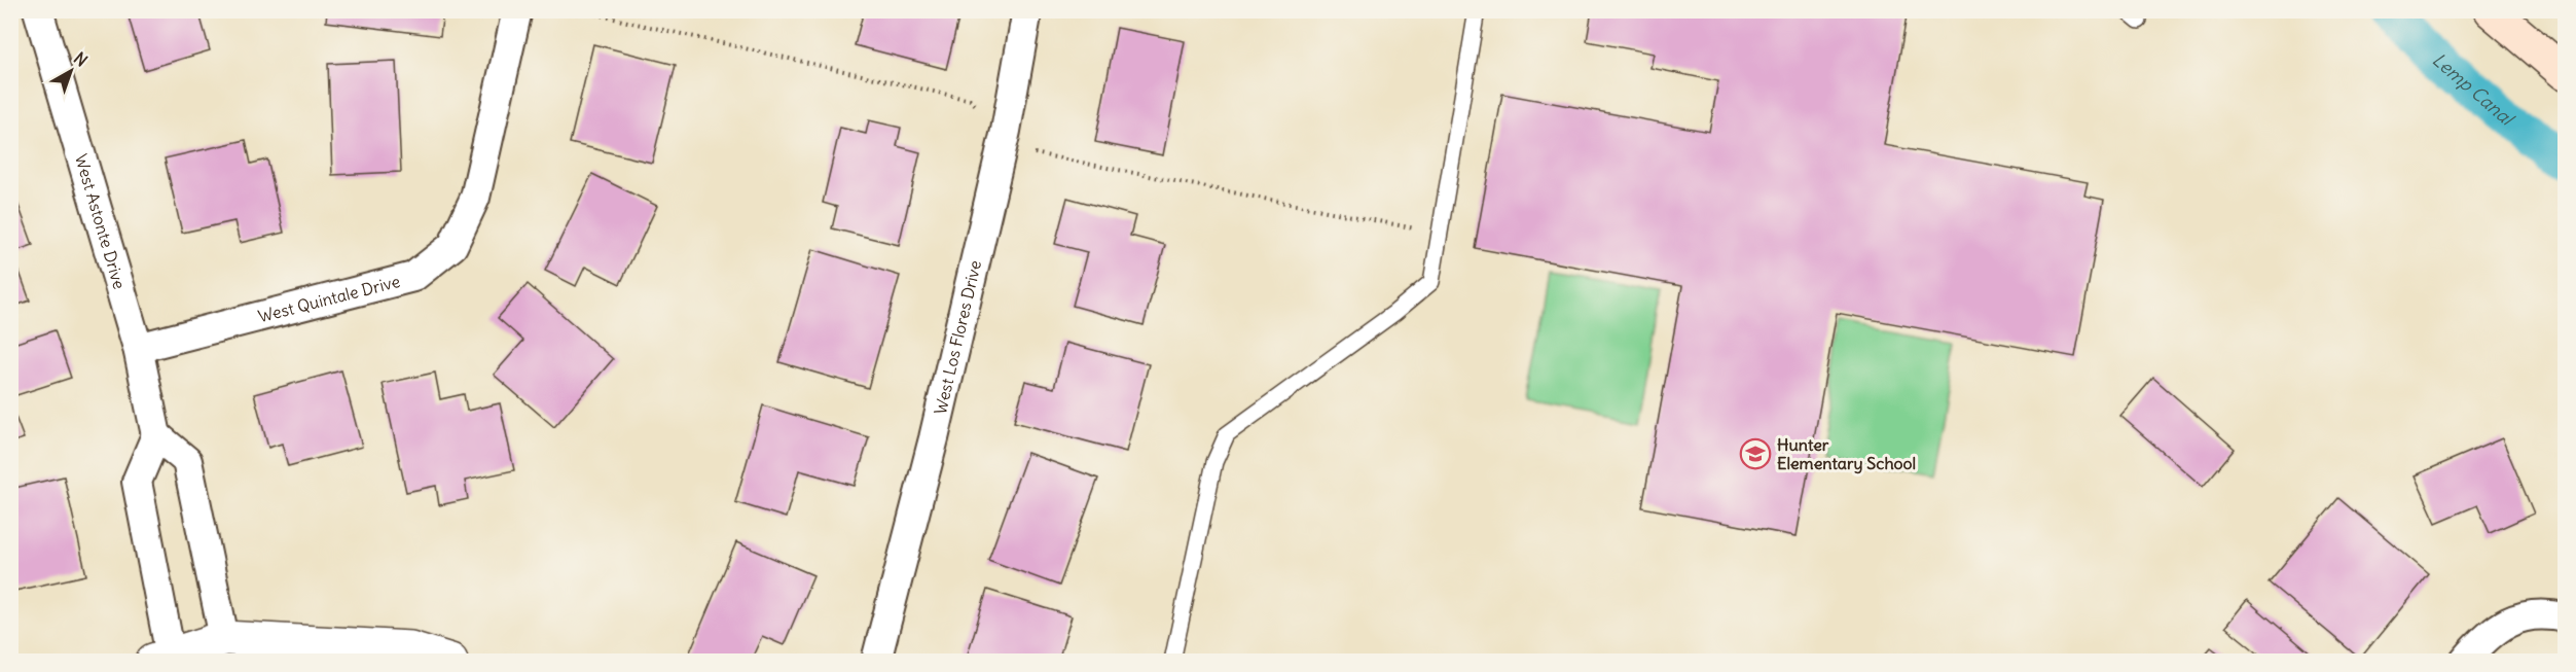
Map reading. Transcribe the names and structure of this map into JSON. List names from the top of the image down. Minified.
{"streets":{"street":["West Astonte Drive","West Quintale Drive","West Los Flores Drive"]},"crossings":[["West Astonte Drive","West Quintale Drive"]],"water":["Lemp Canal"],"places":{"school or university":["Hunter Elementary School"]},"north":"top right"}
